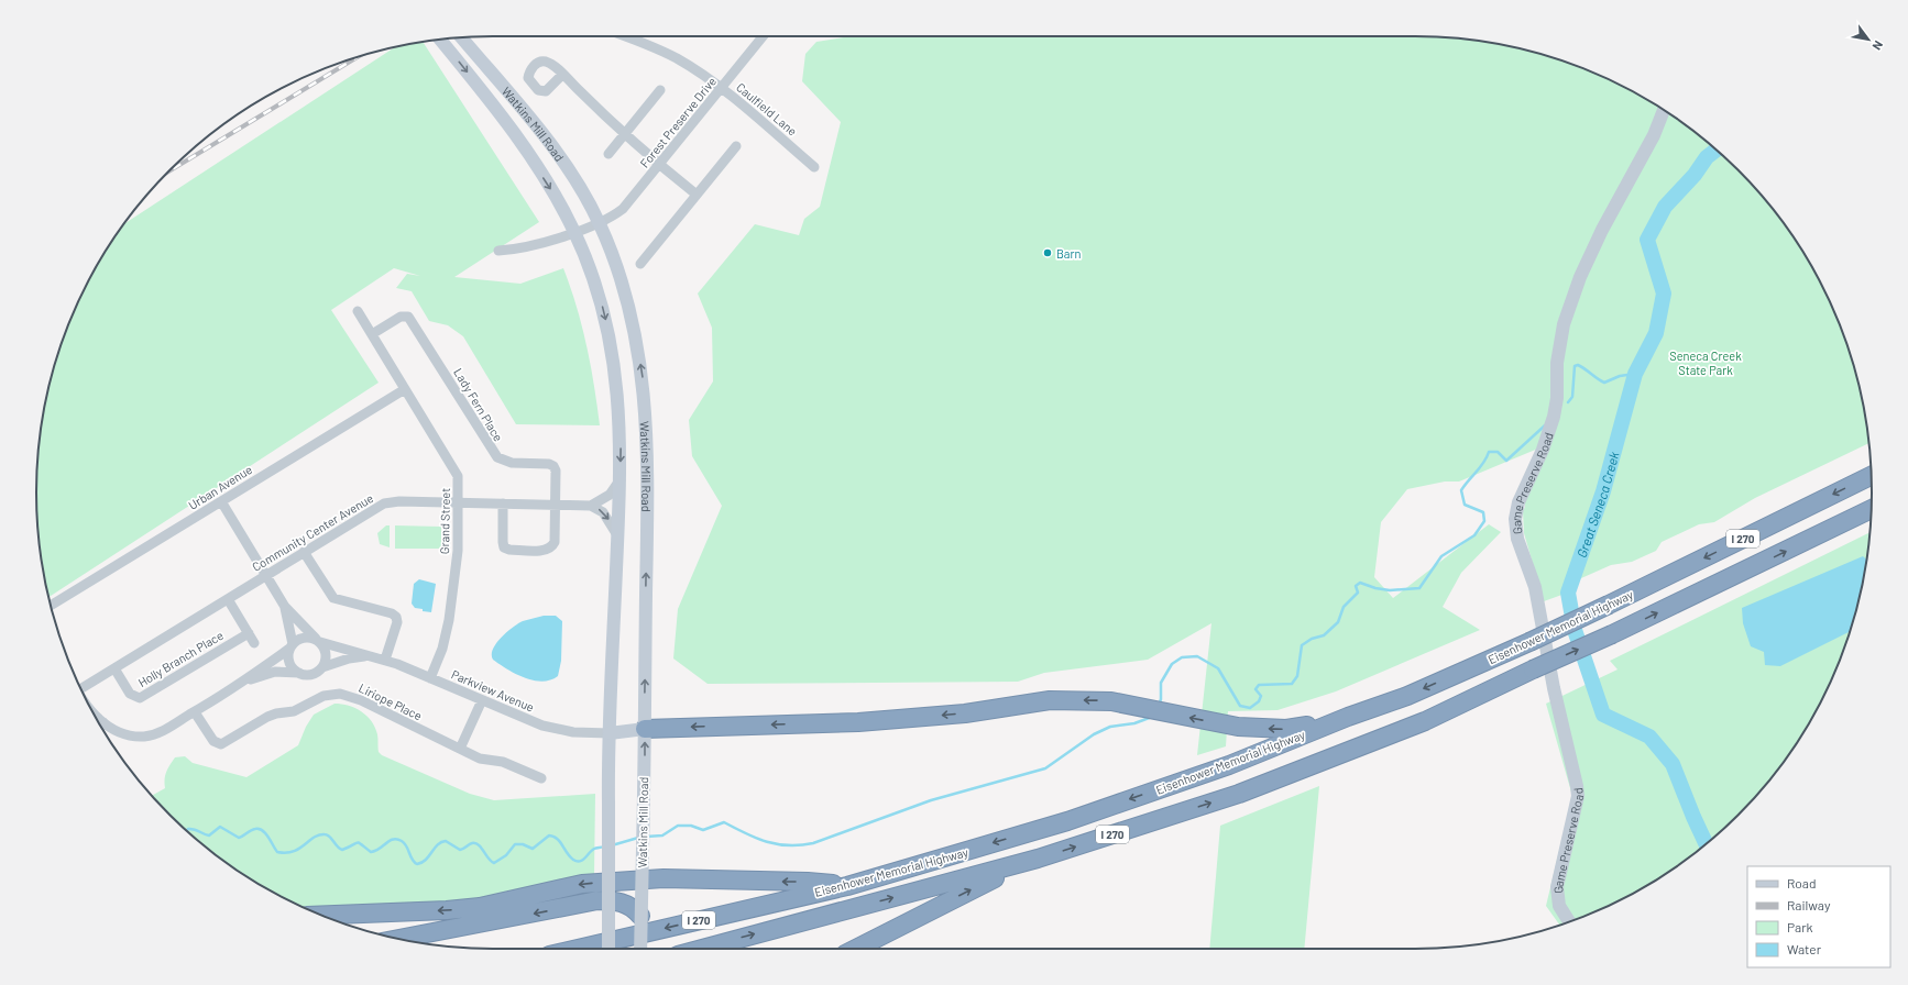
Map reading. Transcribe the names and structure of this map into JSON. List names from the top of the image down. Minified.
{"streets":{"highway":["I 270","Eisenhower Memorial Highway"],"main road":["Watkins Mill Road","Game Preserve Road"],"street":["Caulfield Lane","Forest Preserve Drive","Lady Fern Place","Urban Avenue","Grand Street","Community Center Avenue","Holly Branch Place","Parkview Avenue","Liriope Place"]},"crossings":[["Caulfield Lane","Forest Preserve Drive"],["Forest Preserve Drive","Watkins Mill Road"],["Watkins Mill Road","Parkview Avenue"],["Lady Fern Place","Grand Street"],["Lady Fern Place","Community Center Avenue"],["Urban Avenue","Grand Street"],["Grand Street","Community Center Avenue"],["Grand Street","Parkview Avenue"],["Community Center Avenue","Holly Branch Place"]],"water":["Great Seneca Creek"],"parks":["Seneca Creek State Park"],"places":["Barn"],"legend":["Road","Railway","Park","Water"],"north":"bottom right"}
